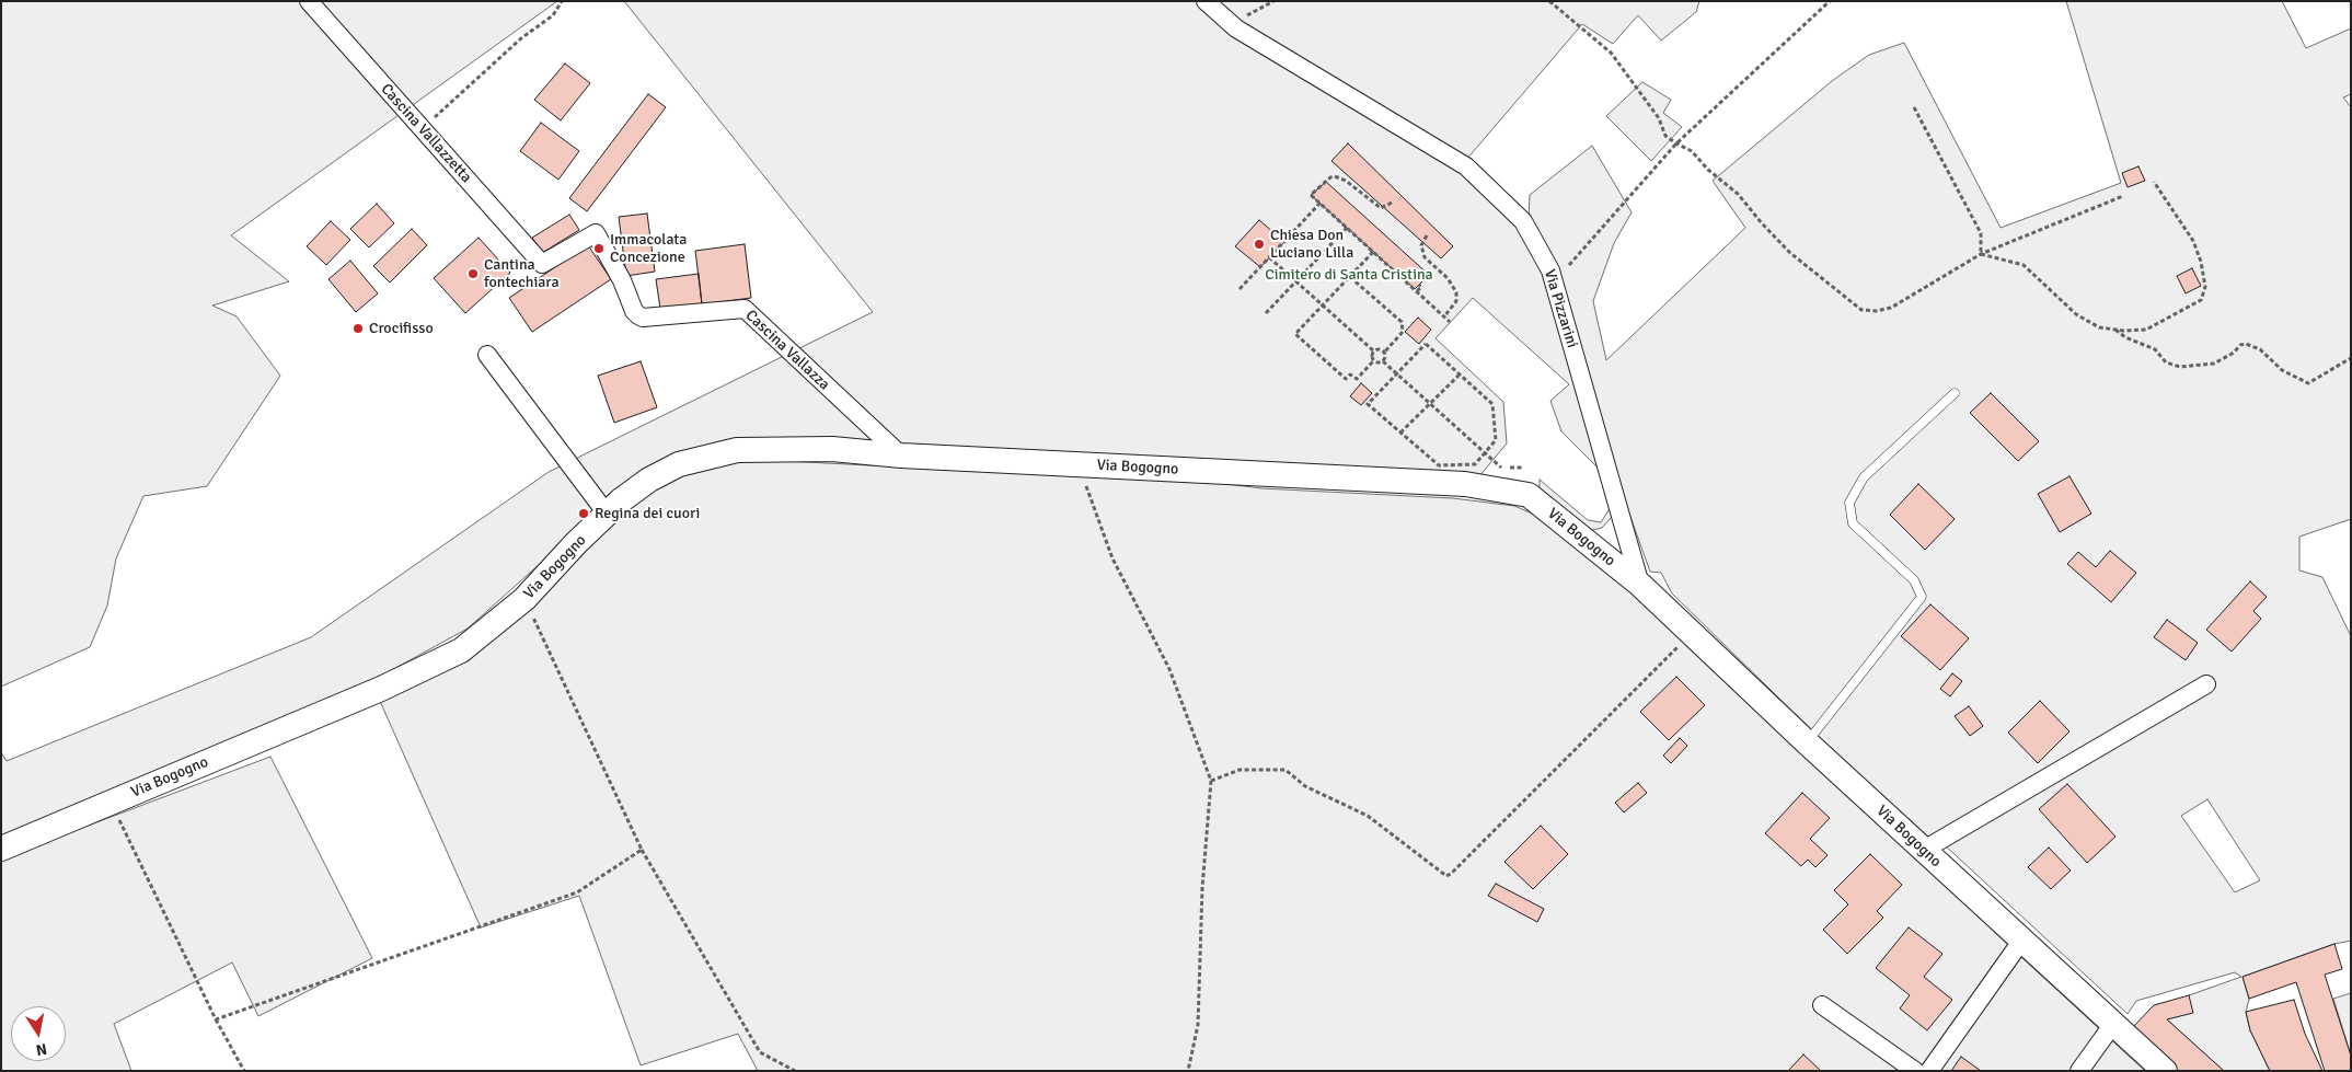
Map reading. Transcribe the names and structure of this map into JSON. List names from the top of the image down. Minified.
{"streets":{"main road":["Via Bogogno"],"street":["Cascina Vallazzetta","Via Pizzarini","Cascina Vallazza"]},"crossings":[["Cascina Vallazzetta","Cascina Vallazza"],["Via Pizzarini","Via Bogogno"],["Cascina Vallazza","Via Bogogno"]],"parks":["Cimitero di Santa Cristina"],"places":["Chiesa Don Luciano Lilla","Immacolata Concezione","Cantina fontechiara","Crocifisso","Regina dei cuori"],"north":"bottom"}
